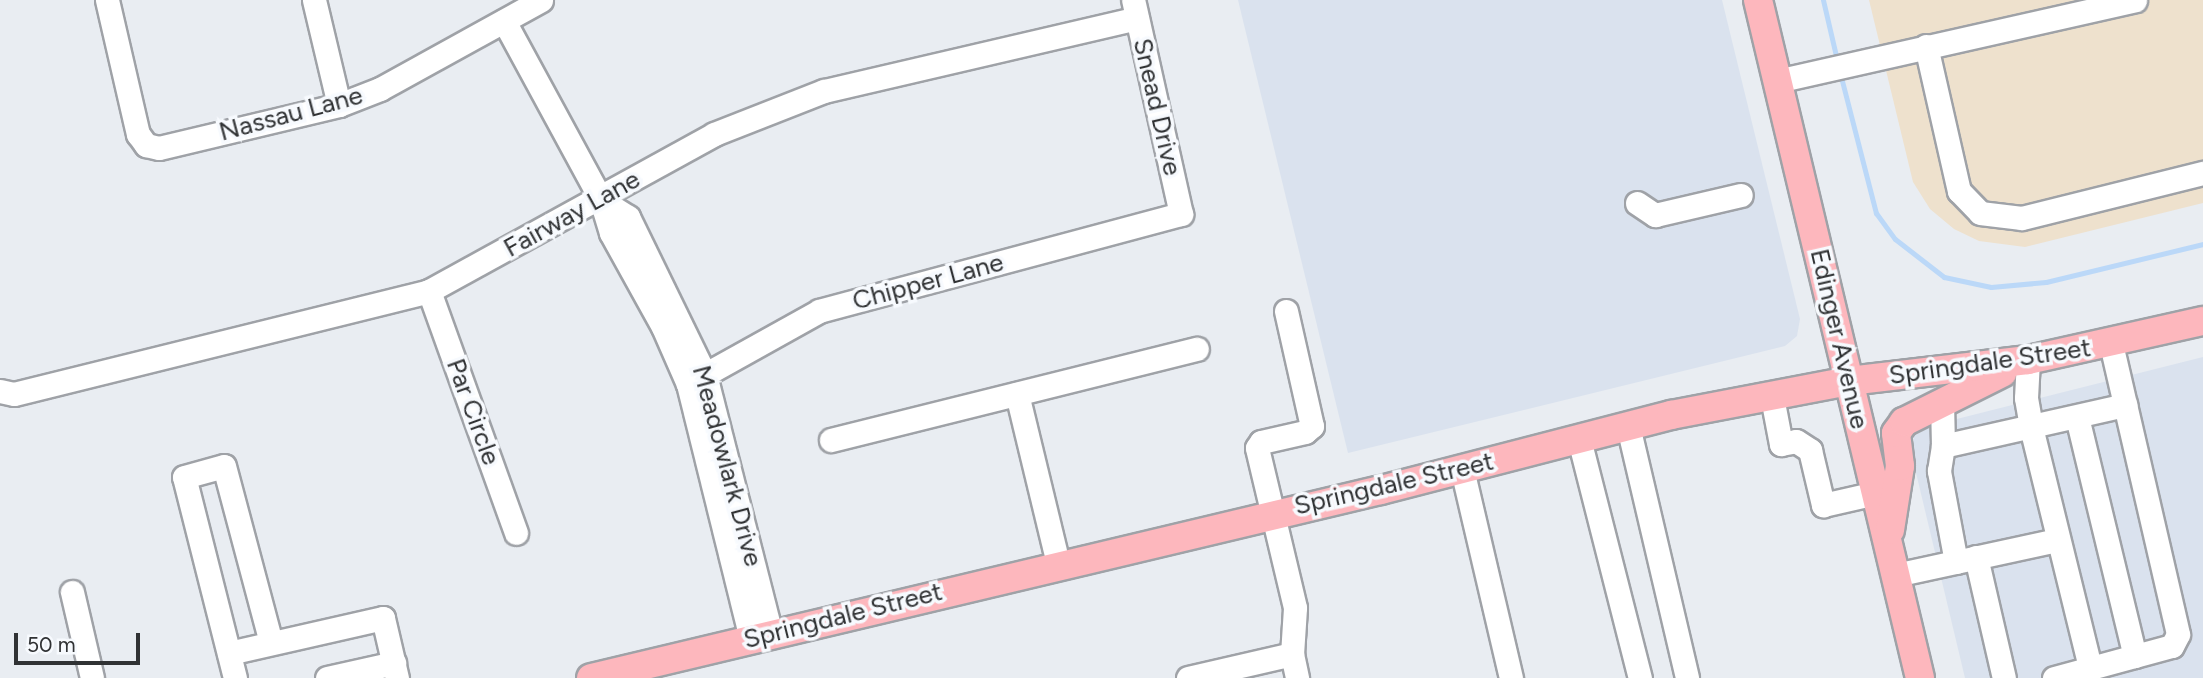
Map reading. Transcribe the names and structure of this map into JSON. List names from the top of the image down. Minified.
{"streets":{"main road":["Edinger Avenue","Springdale Street"],"street":["Snead Drive","Nassau Lane","Fairway Lane","Chipper Lane","Par Circle","Meadowlark Drive"]},"crossings":[["Snead Drive","Fairway Lane"],["Snead Drive","Chipper Lane"],["Nassau Lane","Meadowlark Drive"],["Fairway Lane","Par Circle"],["Fairway Lane","Meadowlark Drive"],["Chipper Lane","Meadowlark Drive"],["Edinger Avenue","Springdale Street"],["Springdale Street","Meadowlark Drive"]],"scale_bar":"50 m"}
